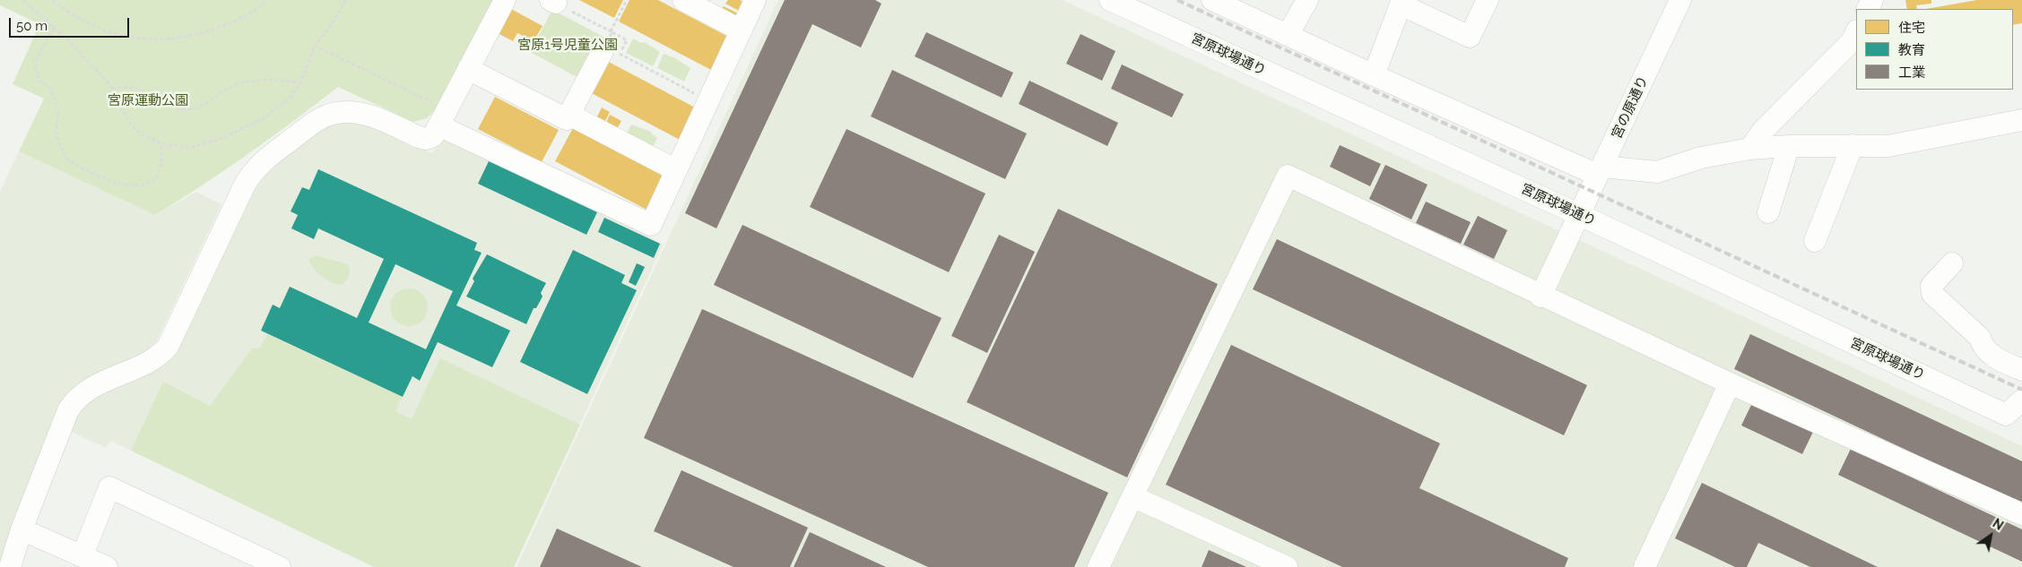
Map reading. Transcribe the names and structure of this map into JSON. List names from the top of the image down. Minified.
{"streets":{"street":["宮原球場通り","宮の原通り"]},"crossings":[["宮原球場通り","宮の原通り"]],"parks":["宮原1号児童公園","宮原運動公園"],"legend":["住宅","教育","工業"],"scale_bar":"50 m","north":"top right"}
